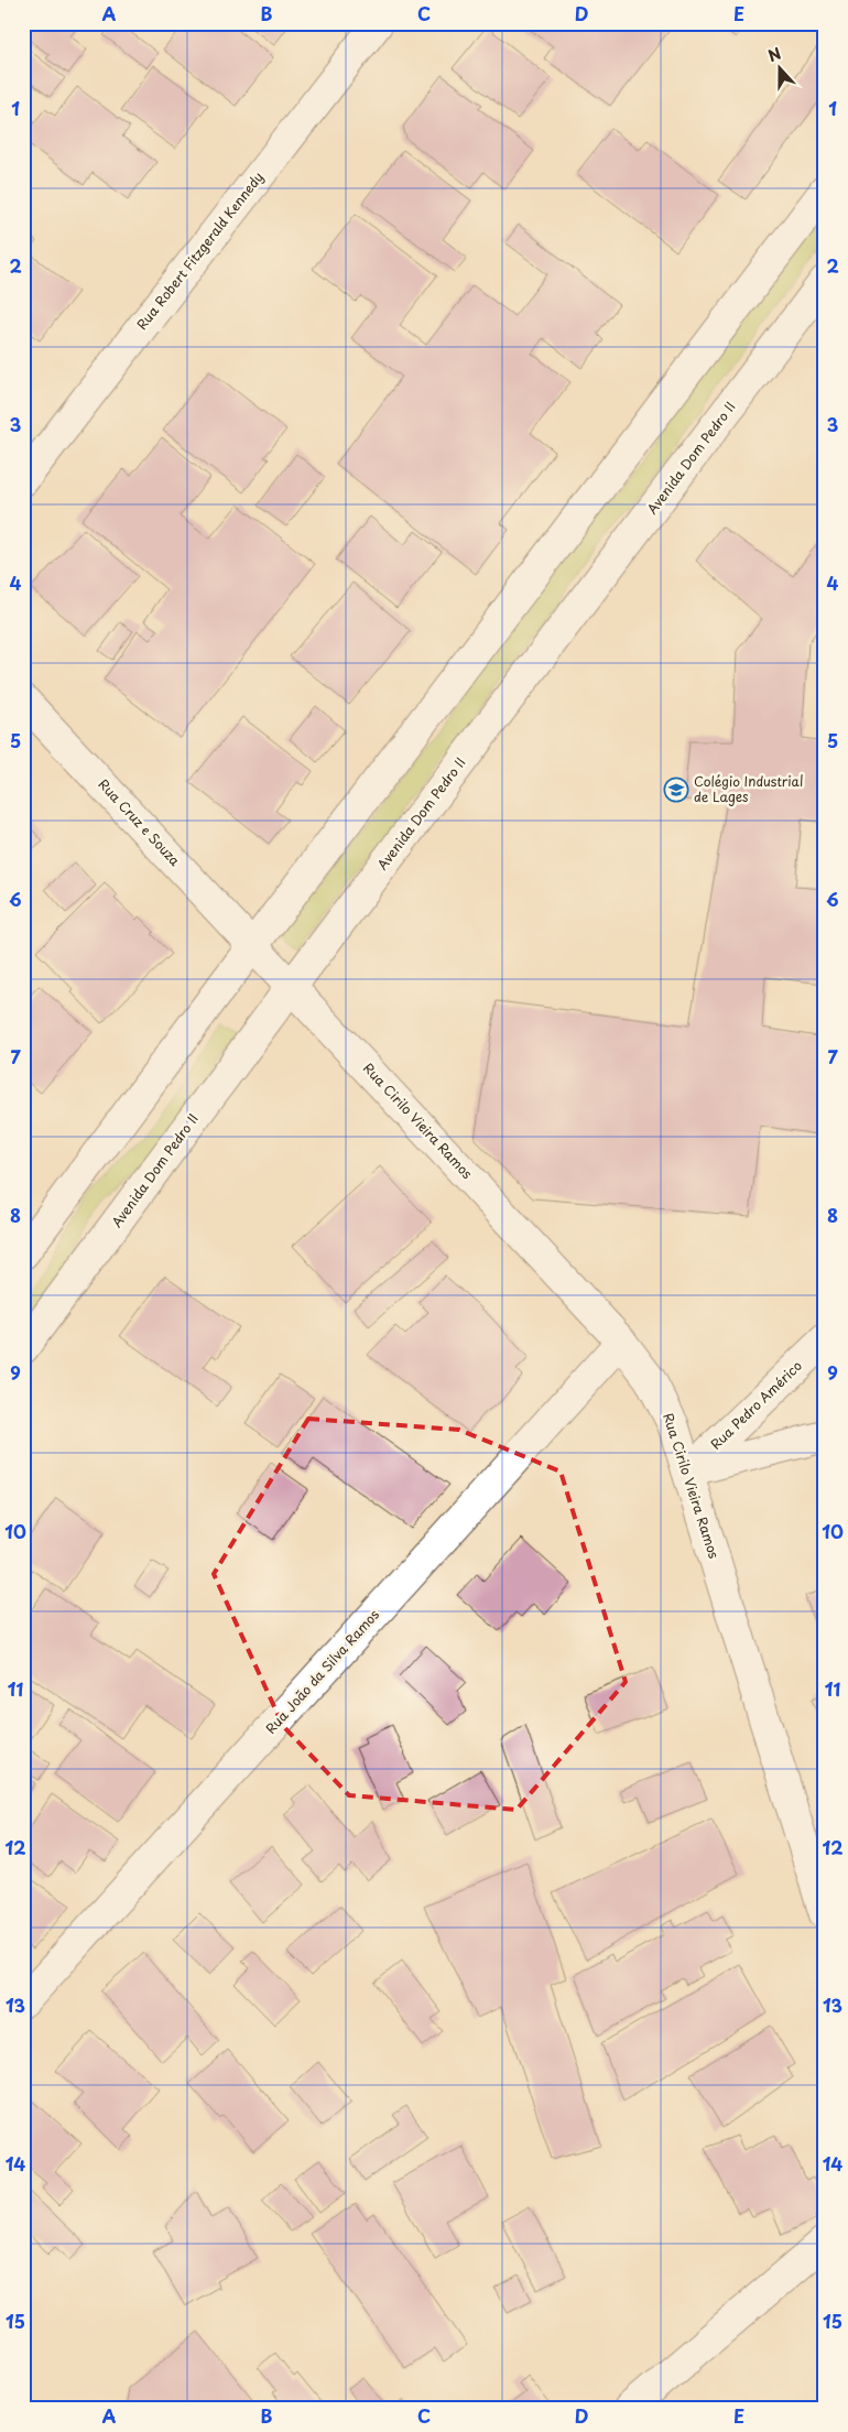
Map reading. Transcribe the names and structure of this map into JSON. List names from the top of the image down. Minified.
{"streets":{"main road":["Rua Robert Fitzgerald Kennedy","Avenida Dom Pedro II","Rua Cruz e Souza","Rua Cirilo Vieira Ramos","Rua Pedro Américo","Rua João da Silva Ramos"]},"crossings":[["Avenida Dom Pedro II","Rua Cruz e Souza"],["Avenida Dom Pedro II","Rua Cirilo Vieira Ramos"],["Rua Cruz e Souza","Rua Cirilo Vieira Ramos"],["Rua Cirilo Vieira Ramos","Rua Pedro Américo"],["Rua Cirilo Vieira Ramos","Rua João da Silva Ramos"]],"places":{"school or university":["Colégio Industrial de Lages"]},"north":"top","grid":{"columns":["A","B","C","D","E"],"rows":["1","2","3","4","5","6","7","8","9","10","11","12","13","14","15"]}}
